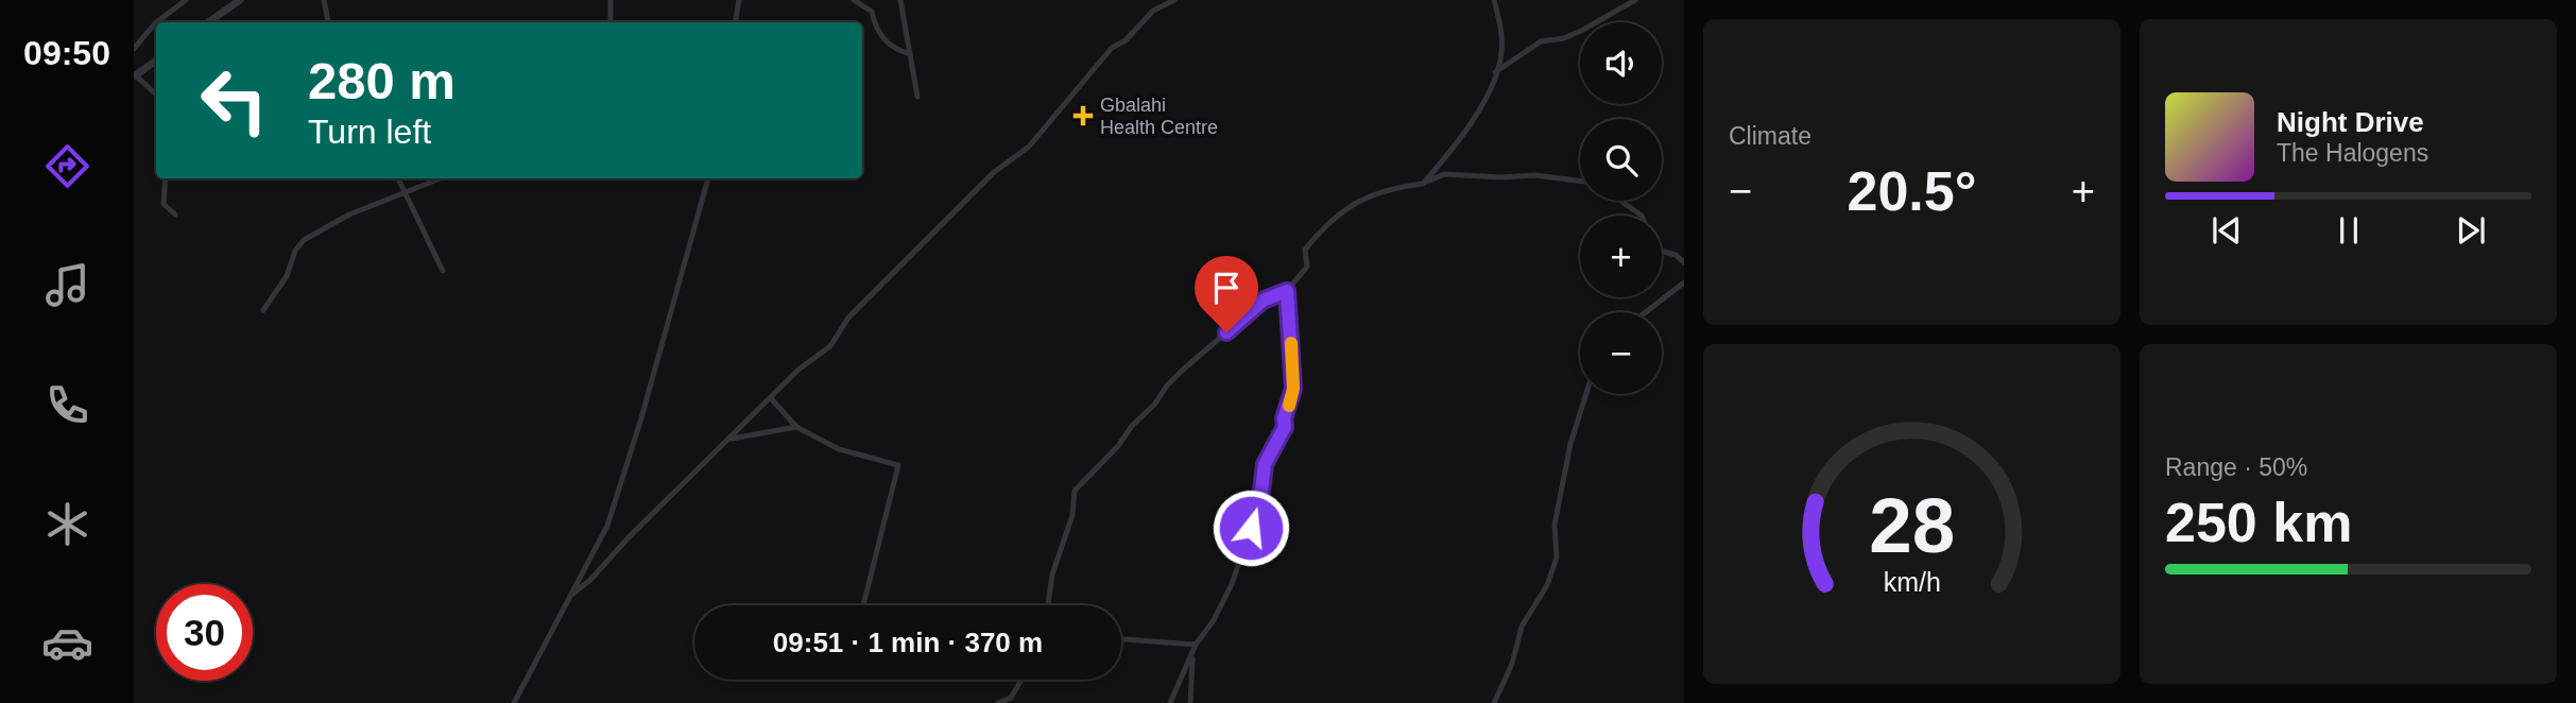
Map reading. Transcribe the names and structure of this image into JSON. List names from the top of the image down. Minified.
{"places":{"health":["Gbalahi Health Centre"]},"page":{"tabs":"09:50","tile":["Climate",["Range · 50%","250 km"]],"map_buttons":["+","−"],"turn":["280 m","Turn left"],"song":["Night Drive","The Halogens"],"heat":["−","20.5°","+"],"limit":"30","trip":"09:51 · 1 min · 370 m","gauge":["28","km/h"]}}
